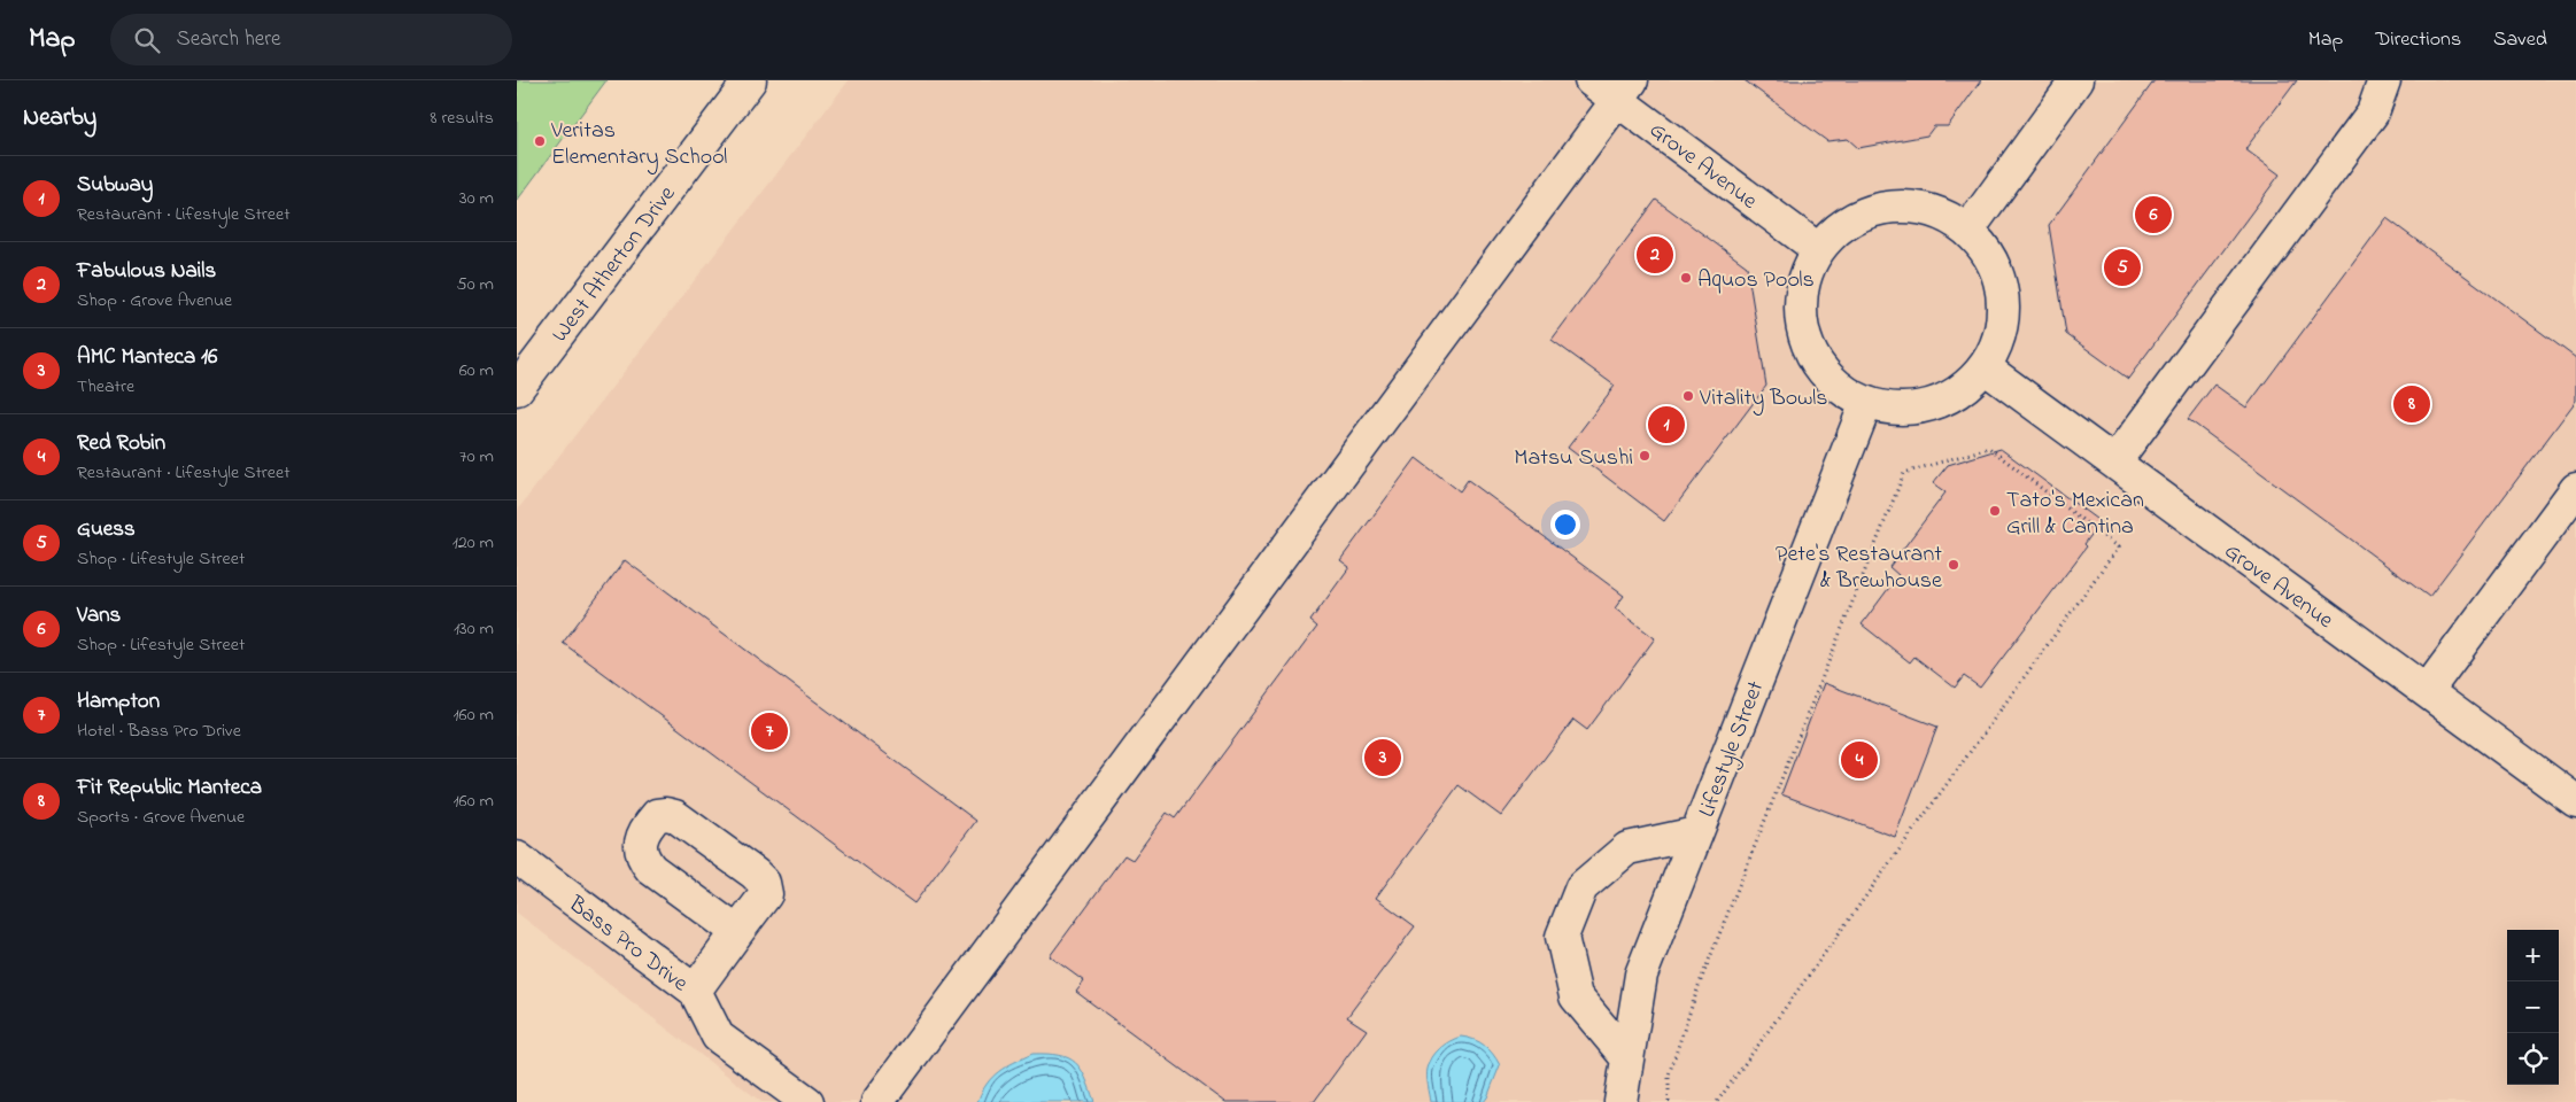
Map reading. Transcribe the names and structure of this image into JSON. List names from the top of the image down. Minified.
{"streets":{"street":["Grove Avenue","West Atherton Drive","Lifestyle Street","Bass Pro Drive"]},"crossings":[["Grove Avenue","Lifestyle Street"]],"places":["Veritas Elementary School","Aquos Pools","Vitality Bowls","Matsu Sushi","Tato's Mexican Grill & Cantina","Pete's Restaurant & Brewhouse"],"page":{"header":"Map","search":"Search here","nav":["Map","Directions","Saved"],"heading":["Nearby","8 results"],"list":[{"mark":"1","name":"Subway","note":"Restaurant · Lifestyle Street","value":"30 m"},{"mark":"2","name":"Fabulous Nails","note":"Shop · Grove Avenue","value":"50 m"},{"mark":"3","name":"AMC Manteca 16","note":"Theatre","value":"60 m"},{"mark":"4","name":"Red Robin","note":"Restaurant · Lifestyle Street","value":"70 m"},{"mark":"5","name":"Guess","note":"Shop · Lifestyle Street","value":"120 m"},{"mark":"6","name":"Vans","note":"Shop · Lifestyle Street","value":"130 m"},{"mark":"7","name":"Hampton","note":"Hotel · Bass Pro Drive","value":"160 m"},{"mark":"8","name":"Fit Republic Manteca","note":"Sports · Grove Avenue","value":"160 m"}],"pins":["6","2","5","8","1","7","3","4"],"map_buttons":["+","−"]}}
